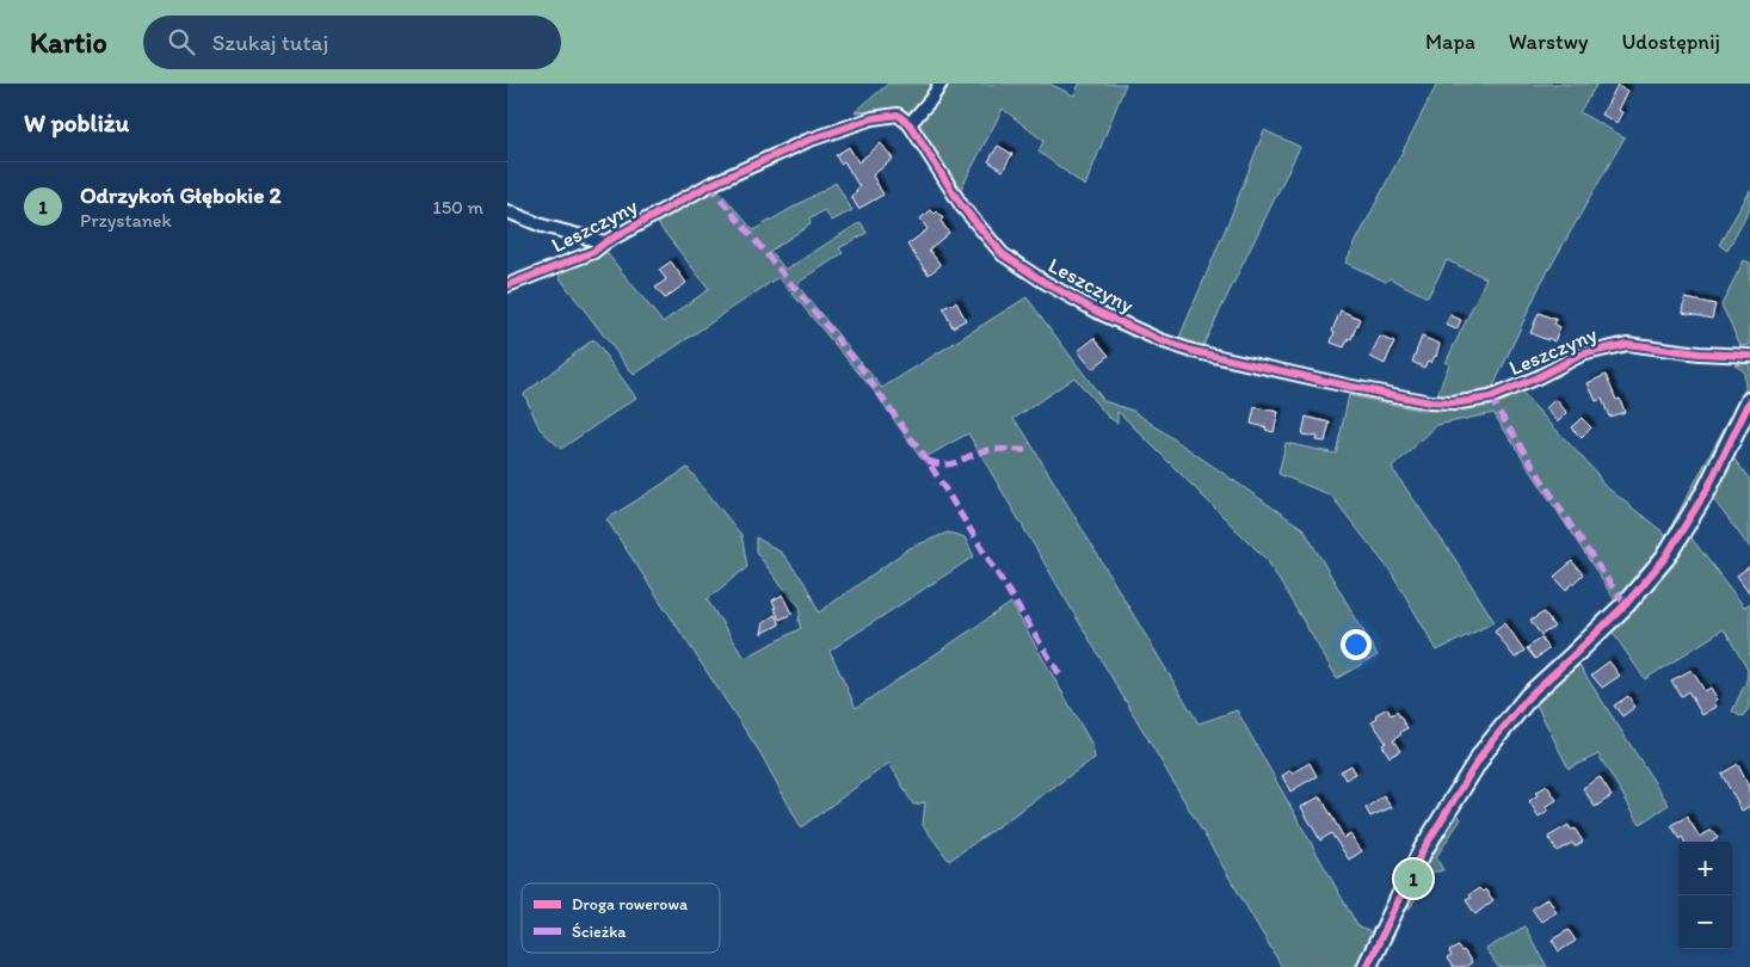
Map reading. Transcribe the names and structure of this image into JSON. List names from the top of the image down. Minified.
{"streets":{"street":["Leszczyny"]},"legend":["Droga rowerowa","Ścieżka"],"page":{"header":"Kartio","search":"Szukaj tutaj","nav":["Mapa","Warstwy","Udostępnij"],"heading":"W pobliżu","list":[{"mark":"1","name":"Odrzykoń Głębokie 2","note":"Przystanek","value":"150 m"}],"map_buttons":["+","−"],"pins":"1"}}
